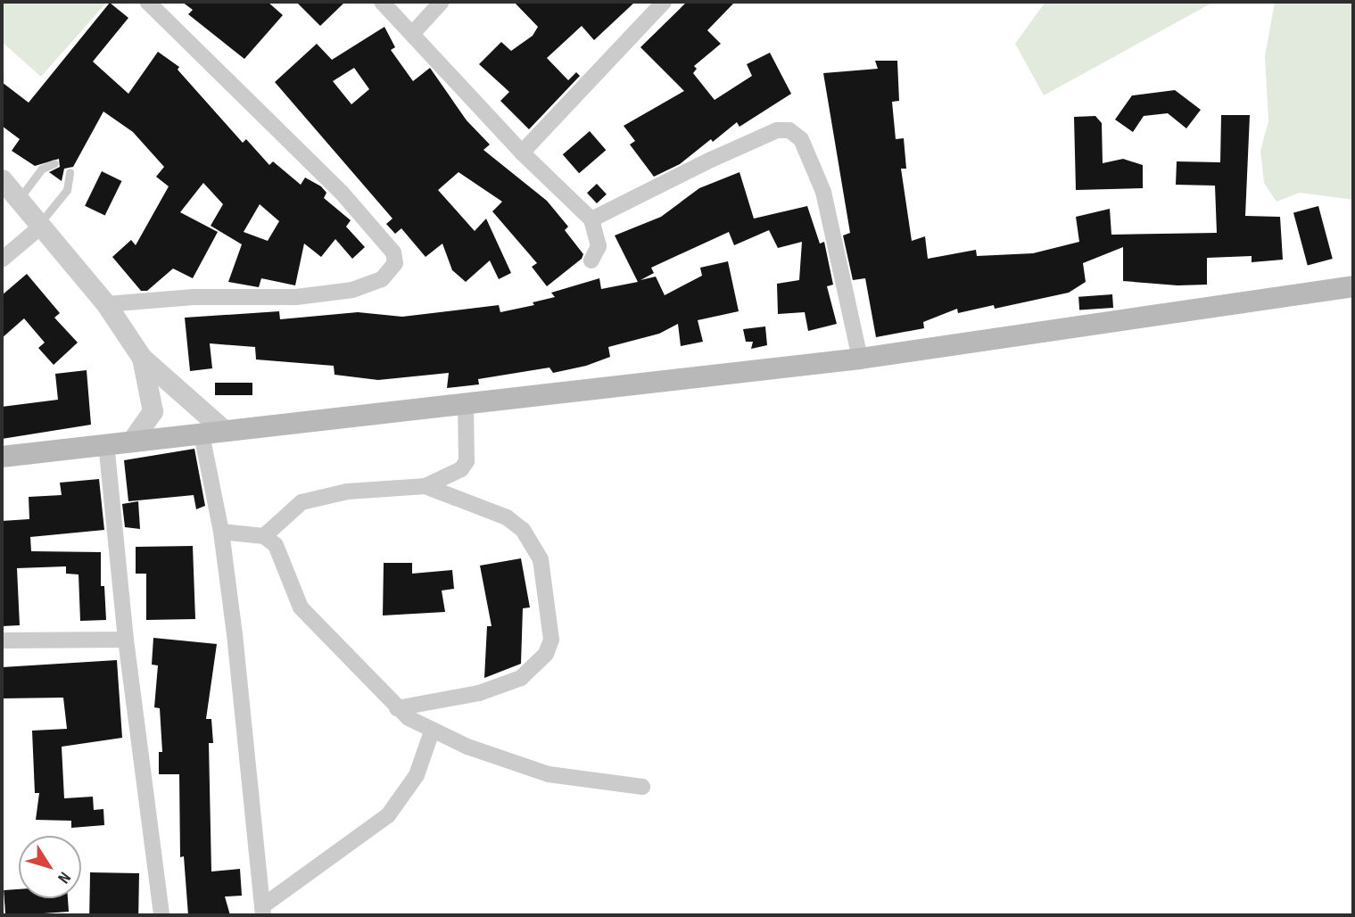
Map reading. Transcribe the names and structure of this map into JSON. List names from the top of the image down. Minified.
{"north":"bottom right"}
